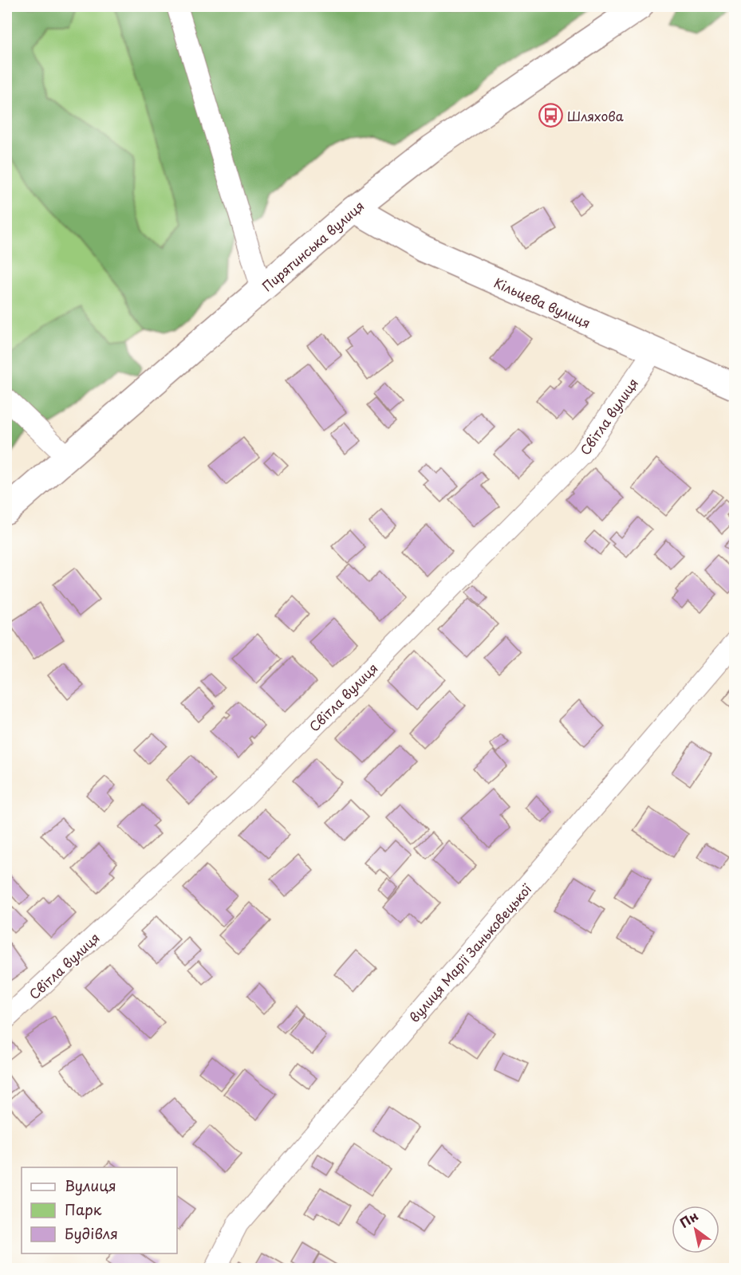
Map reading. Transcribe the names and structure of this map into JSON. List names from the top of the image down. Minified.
{"streets":{"street":["Пирятинська вулиця","Кільцева вулиця","Світла вулиця","вулиця Марії Заньковецької"]},"crossings":[["Пирятинська вулиця","Кільцева вулиця"],["Кільцева вулиця","Світла вулиця"]],"places":{"bus stop":["Шляхова"]},"legend":["Вулиця","Парк","Будівля"],"north":"top left"}
